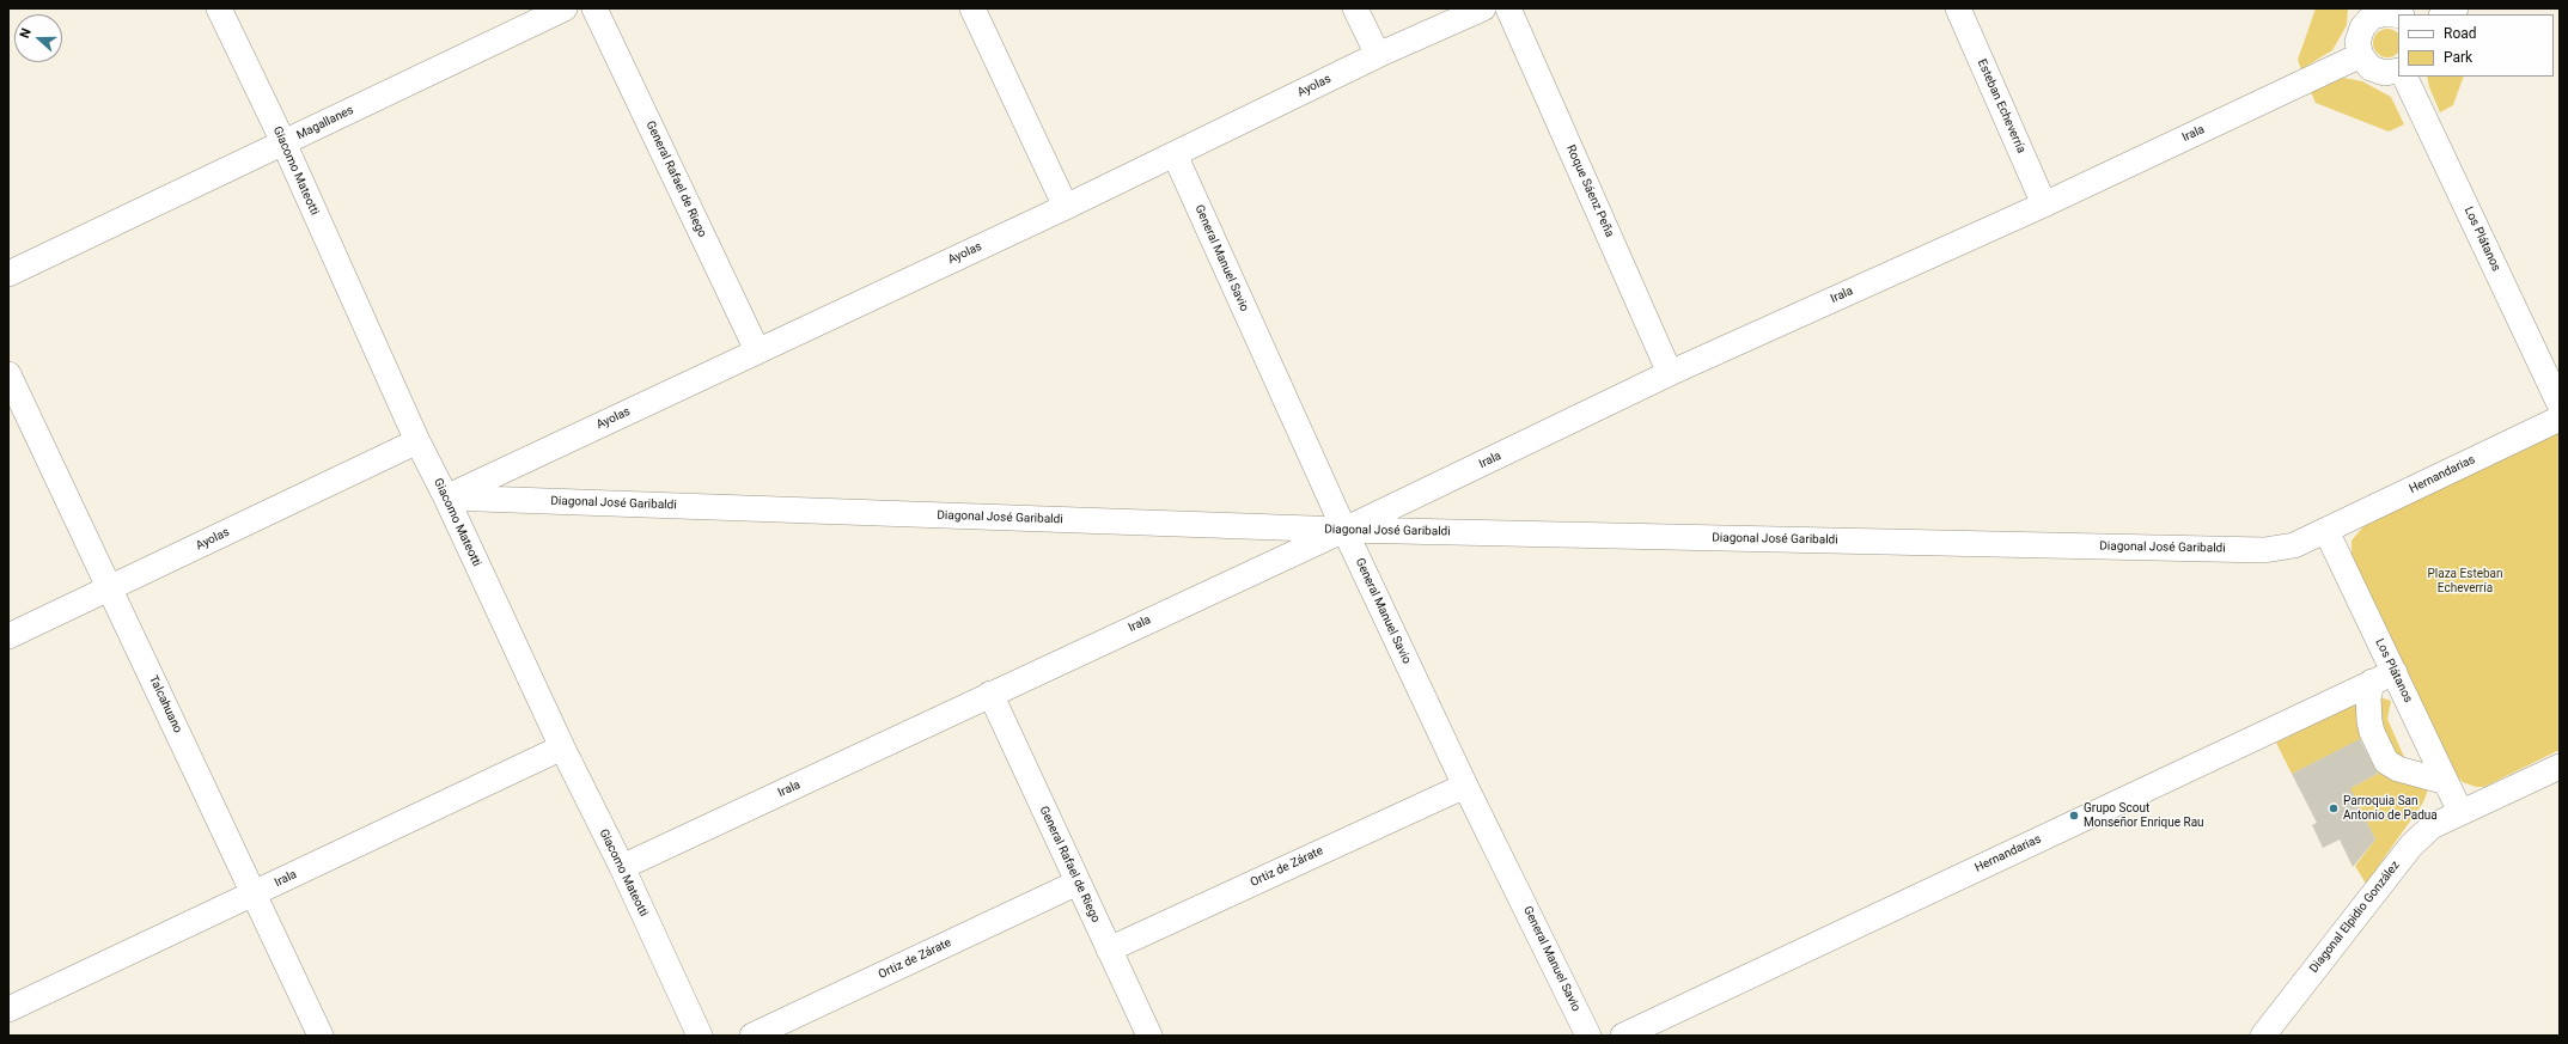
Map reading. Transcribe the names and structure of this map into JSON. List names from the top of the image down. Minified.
{"streets":{"street":["Ayolas","Esteban Echeverría","Magallanes","Irala","Giacomo Mateotti","General Rafael de Riego","Roque Sáenz Peña","Los Plátanos","General Manuel Savio","Hernandarias","Diagonal José Garibaldi","Talcahuano","Ortiz de Zárate","Diagonal Elpidio González"]},"crossings":[["Ayolas","Giacomo Mateotti"],["Ayolas","General Rafael de Riego"],["Ayolas","General Manuel Savio"],["Ayolas","Diagonal José Garibaldi"],["Ayolas","Talcahuano"],["Esteban Echeverría","Irala"],["Magallanes","Giacomo Mateotti"],["Irala","Giacomo Mateotti"],["Irala","General Rafael de Riego"],["Irala","Roque Sáenz Peña"],["Irala","General Manuel Savio"],["Irala","Diagonal José Garibaldi"],["Irala","Talcahuano"],["Giacomo Mateotti","Diagonal José Garibaldi"],["General Rafael de Riego","Ortiz de Zárate"],["Los Plátanos","Hernandarias"],["Los Plátanos","Diagonal José Garibaldi"],["Los Plátanos","Diagonal Elpidio González"],["General Manuel Savio","Diagonal José Garibaldi"],["General Manuel Savio","Ortiz de Zárate"],["Hernandarias","Diagonal José Garibaldi"]],"parks":["Plaza Esteban Echeverría"],"places":["Parroquia San Antonio de Padua","Grupo Scout Monseñor Enrique Rau"],"legend":["Road","Park"],"north":"left"}
